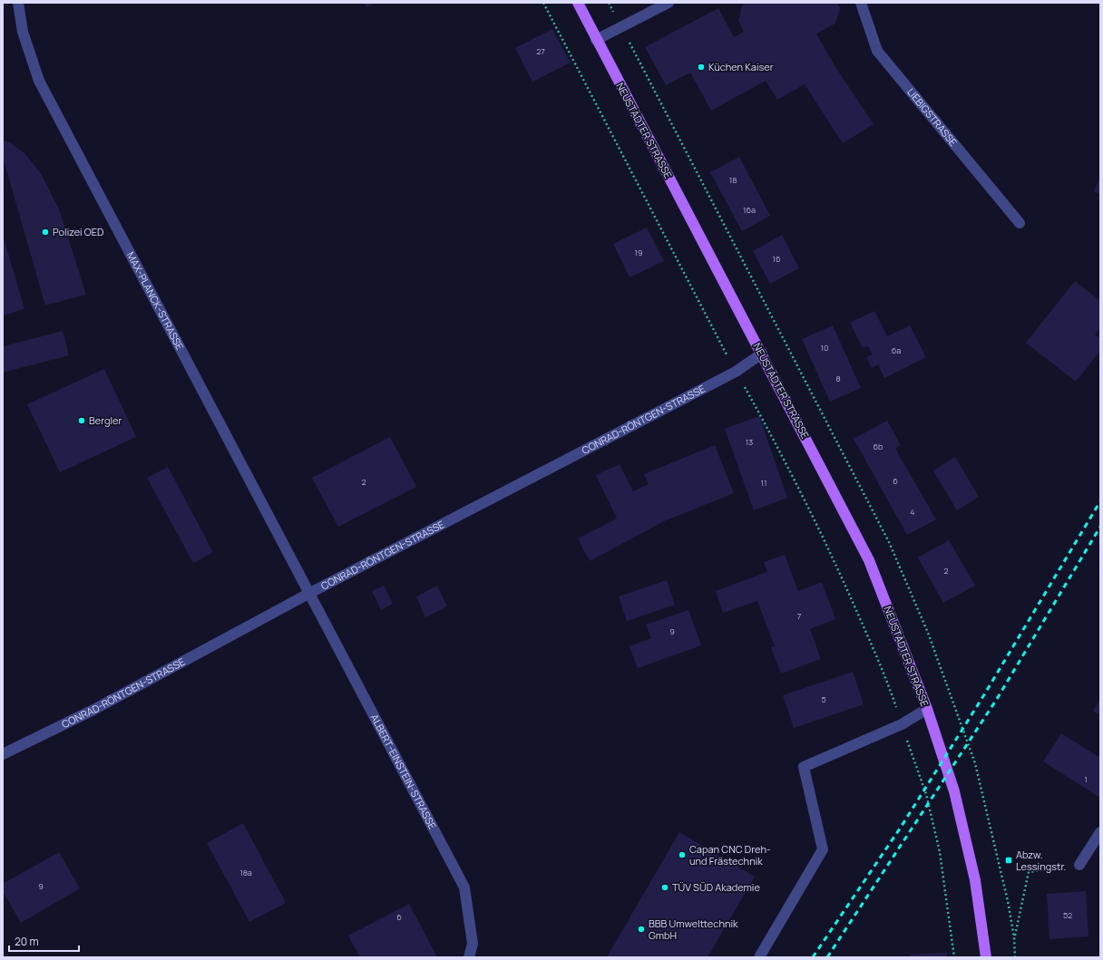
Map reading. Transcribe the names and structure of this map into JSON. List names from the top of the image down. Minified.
{"streets":{"main road":["NEUSTÄDTER STRASSE"],"street":["LIEBIGSTRASSE","MAX-PLANCK-STRASSE","CONRAD-RÖNTGEN-STRASSE","ALBERT-EINSTEIN-STRASSE"]},"crossings":[["NEUSTÄDTER STRASSE","CONRAD-RÖNTGEN-STRASSE"],["MAX-PLANCK-STRASSE","CONRAD-RÖNTGEN-STRASSE"],["MAX-PLANCK-STRASSE","ALBERT-EINSTEIN-STRASSE"],["CONRAD-RÖNTGEN-STRASSE","ALBERT-EINSTEIN-STRASSE"]],"places":{"other":["Küchen Kaiser","Polizei OED","Bergler","Capan CNC Dreh- und Frästechnik","TÜV SÜD Akademie","BBB Umwelttechnik GmbH"],"transit":["Abzw. Lessingstr."]},"house_numbers":["27","18","16a","19","16","10","6a","8","13","6b","6","2","11","4","2","7","9","5","1","18a","9","52","6"],"scale_bar":"20 m"}
